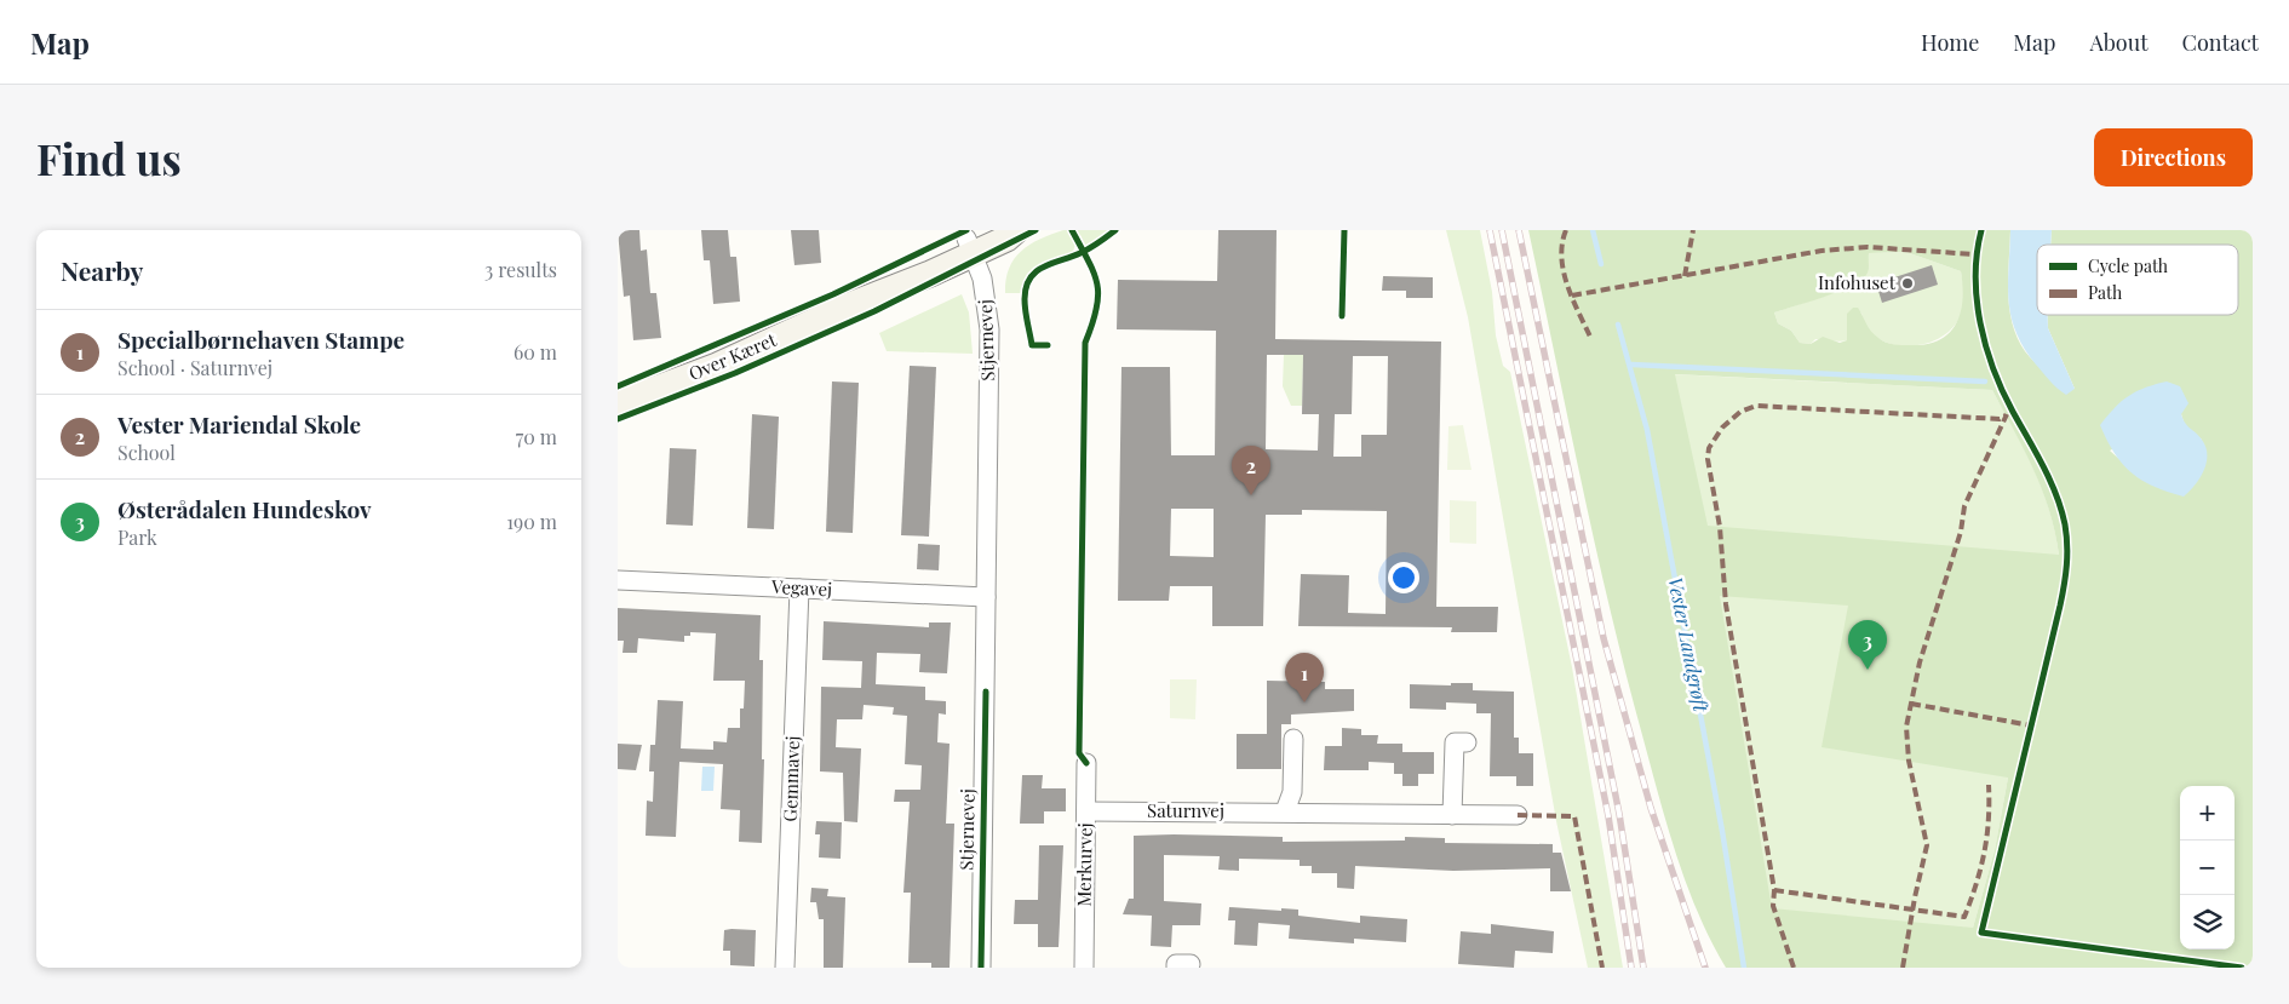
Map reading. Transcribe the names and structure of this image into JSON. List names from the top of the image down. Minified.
{"streets":{"main road":["Over Kæret"],"street":["Stjernevej","Vegavej","Gemmavej","Saturnvej","Merkurvej"]},"crossings":[["Stjernevej","Over Kæret"],["Stjernevej","Vegavej"],["Vegavej","Gemmavej"],["Saturnvej","Merkurvej"]],"water":["Vester Landgrøft"],"places":["Infohuset"],"legend":["Cycle path","Path"],"page":{"header":"Map","nav":["Home","Map","About","Contact"],"buttons":"Directions","title":"Find us","heading":["Nearby","3 results"],"list":[{"mark":"1","name":"Specialbørnehaven Stampe","note":"School · Saturnvej","value":"60 m"},{"mark":"2","name":"Vester Mariendal Skole","note":"School","value":"70 m"},{"mark":"3","name":"Østerådalen Hundeskov","note":"Park","value":"190 m"}],"pins":["2","3","1"],"map_buttons":["+","−"]}}
